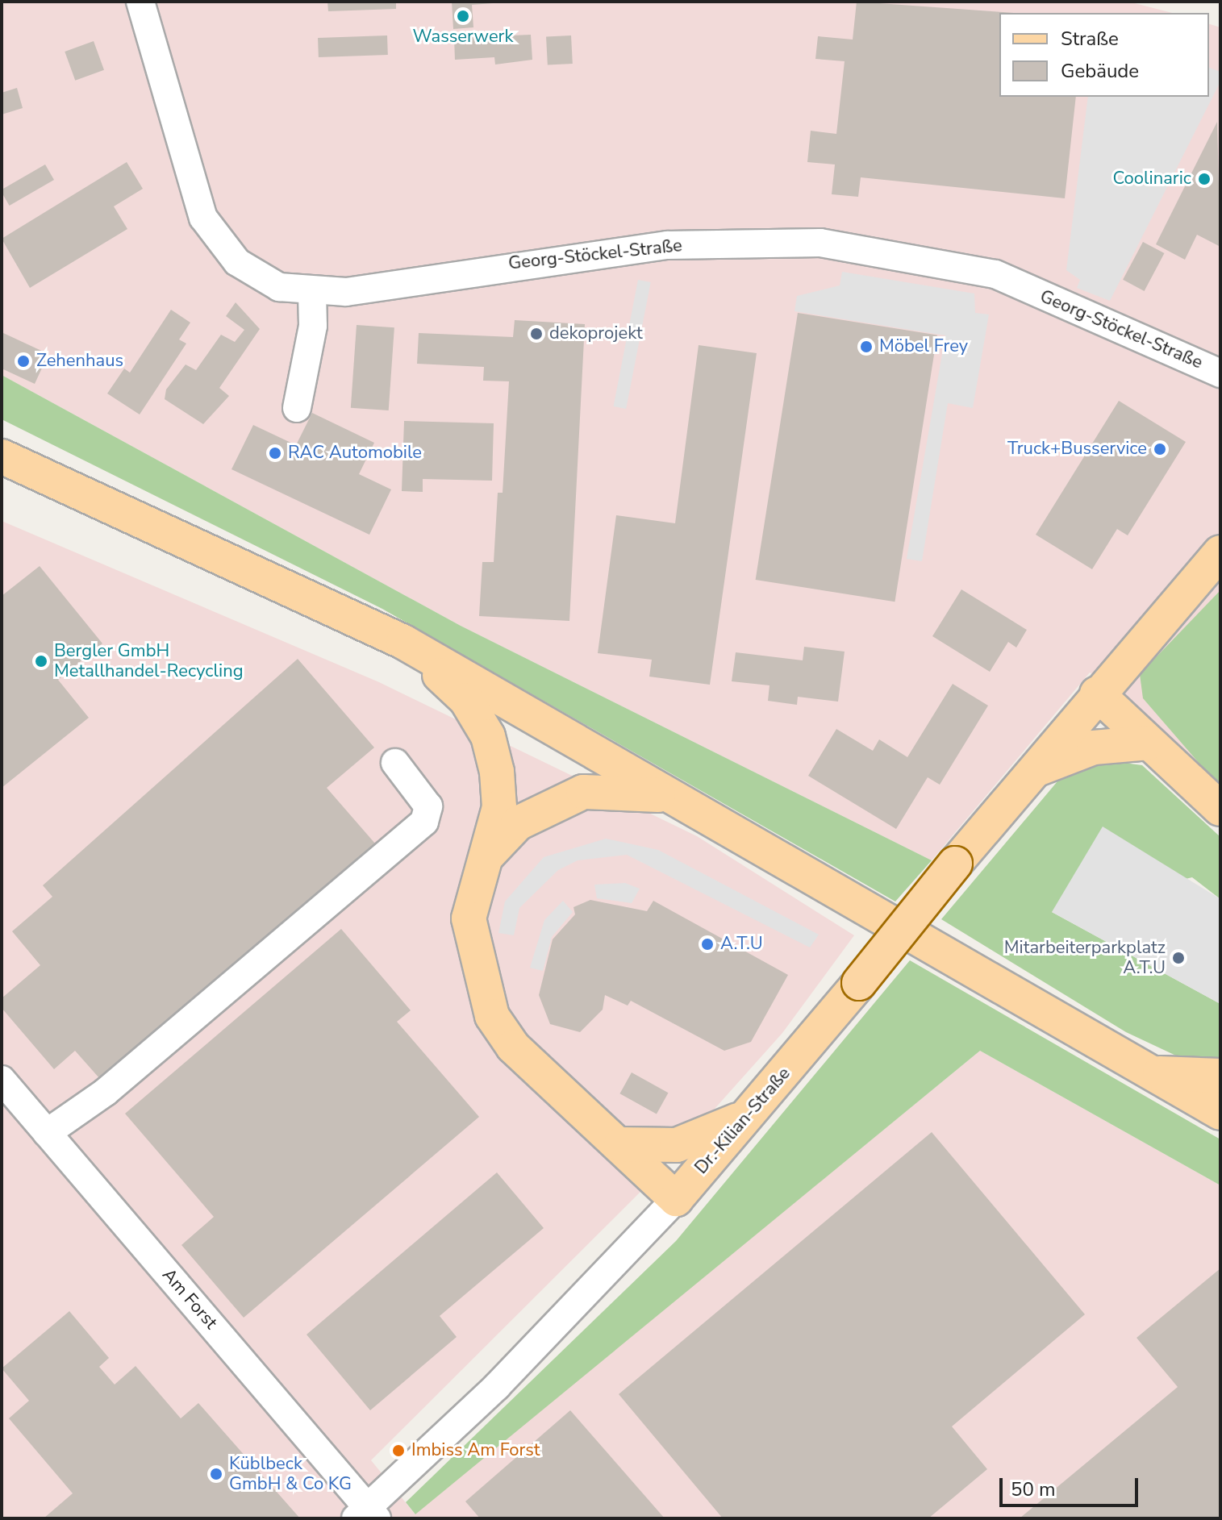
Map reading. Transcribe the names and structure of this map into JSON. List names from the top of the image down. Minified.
{"streets":{"main road":["Dr.-Kilian-Straße"],"street":["Georg-Stöckel-Straße","Am Forst"]},"crossings":[["Dr.-Kilian-Straße","Am Forst"]],"places":["Wasserwerk","Coolinaric","dekoprojekt","Möbel Frey","Zehenhaus","Truck+Busservice","RAC Automobile","Bergler GmbH Metallhandel-Recycling","A.T.U","Mitarbeiterparkplatz A.T.U","Imbiss Am Forst","Küblbeck GmbH & Co KG"],"legend":["Straße","Gebäude"],"scale_bar":"50 m"}
